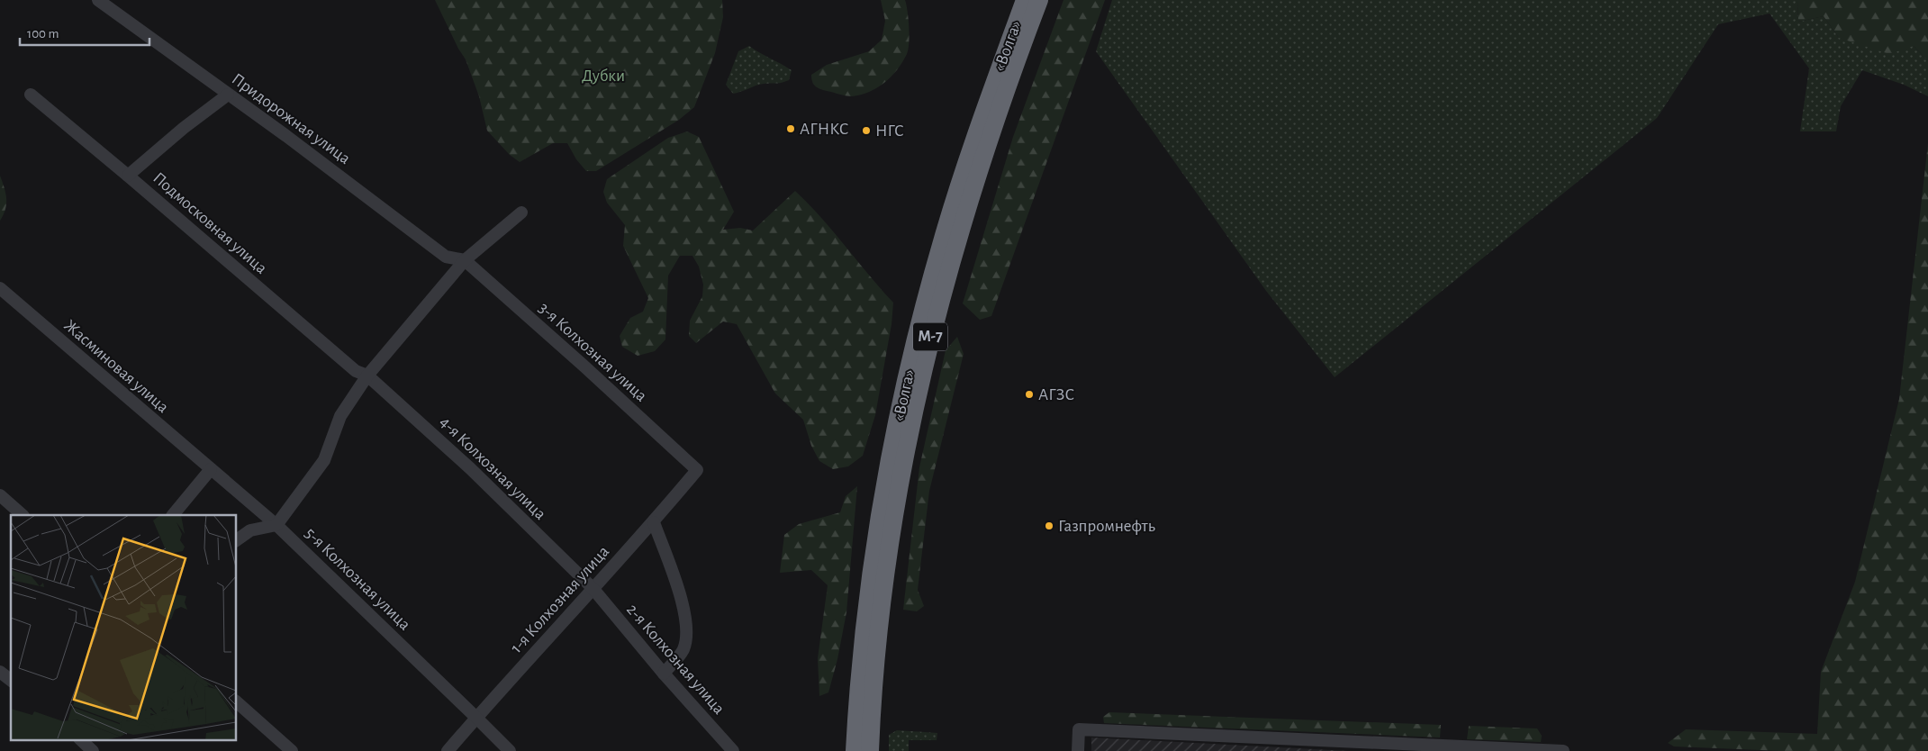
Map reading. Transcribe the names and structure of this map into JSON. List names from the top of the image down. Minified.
{"streets":{"highway":["«Волга»","М-7"],"street":["Придорожная улица","Подмосковная улица","3-я Колхозная улица","Жасминовая улица","4-я Колхозная улица","5-я Колхозная улица","1-я Колхозная улица","2-я Колхозная улица"]},"crossings":[["Придорожная улица","3-я Колхозная улица"],["Подмосковная улица","4-я Колхозная улица"],["3-я Колхозная улица","1-я Колхозная улица"],["Жасминовая улица","5-я Колхозная улица"],["4-я Колхозная улица","1-я Колхозная улица"],["4-я Колхозная улица","2-я Колхозная улица"],["5-я Колхозная улица","1-я Колхозная улица"],["1-я Колхозная улица","2-я Колхозная улица"]],"parks":["Дубки"],"places":["АГНКС","НГС","АГЗС","Газпромнефть"],"scale_bar":"100 m"}
